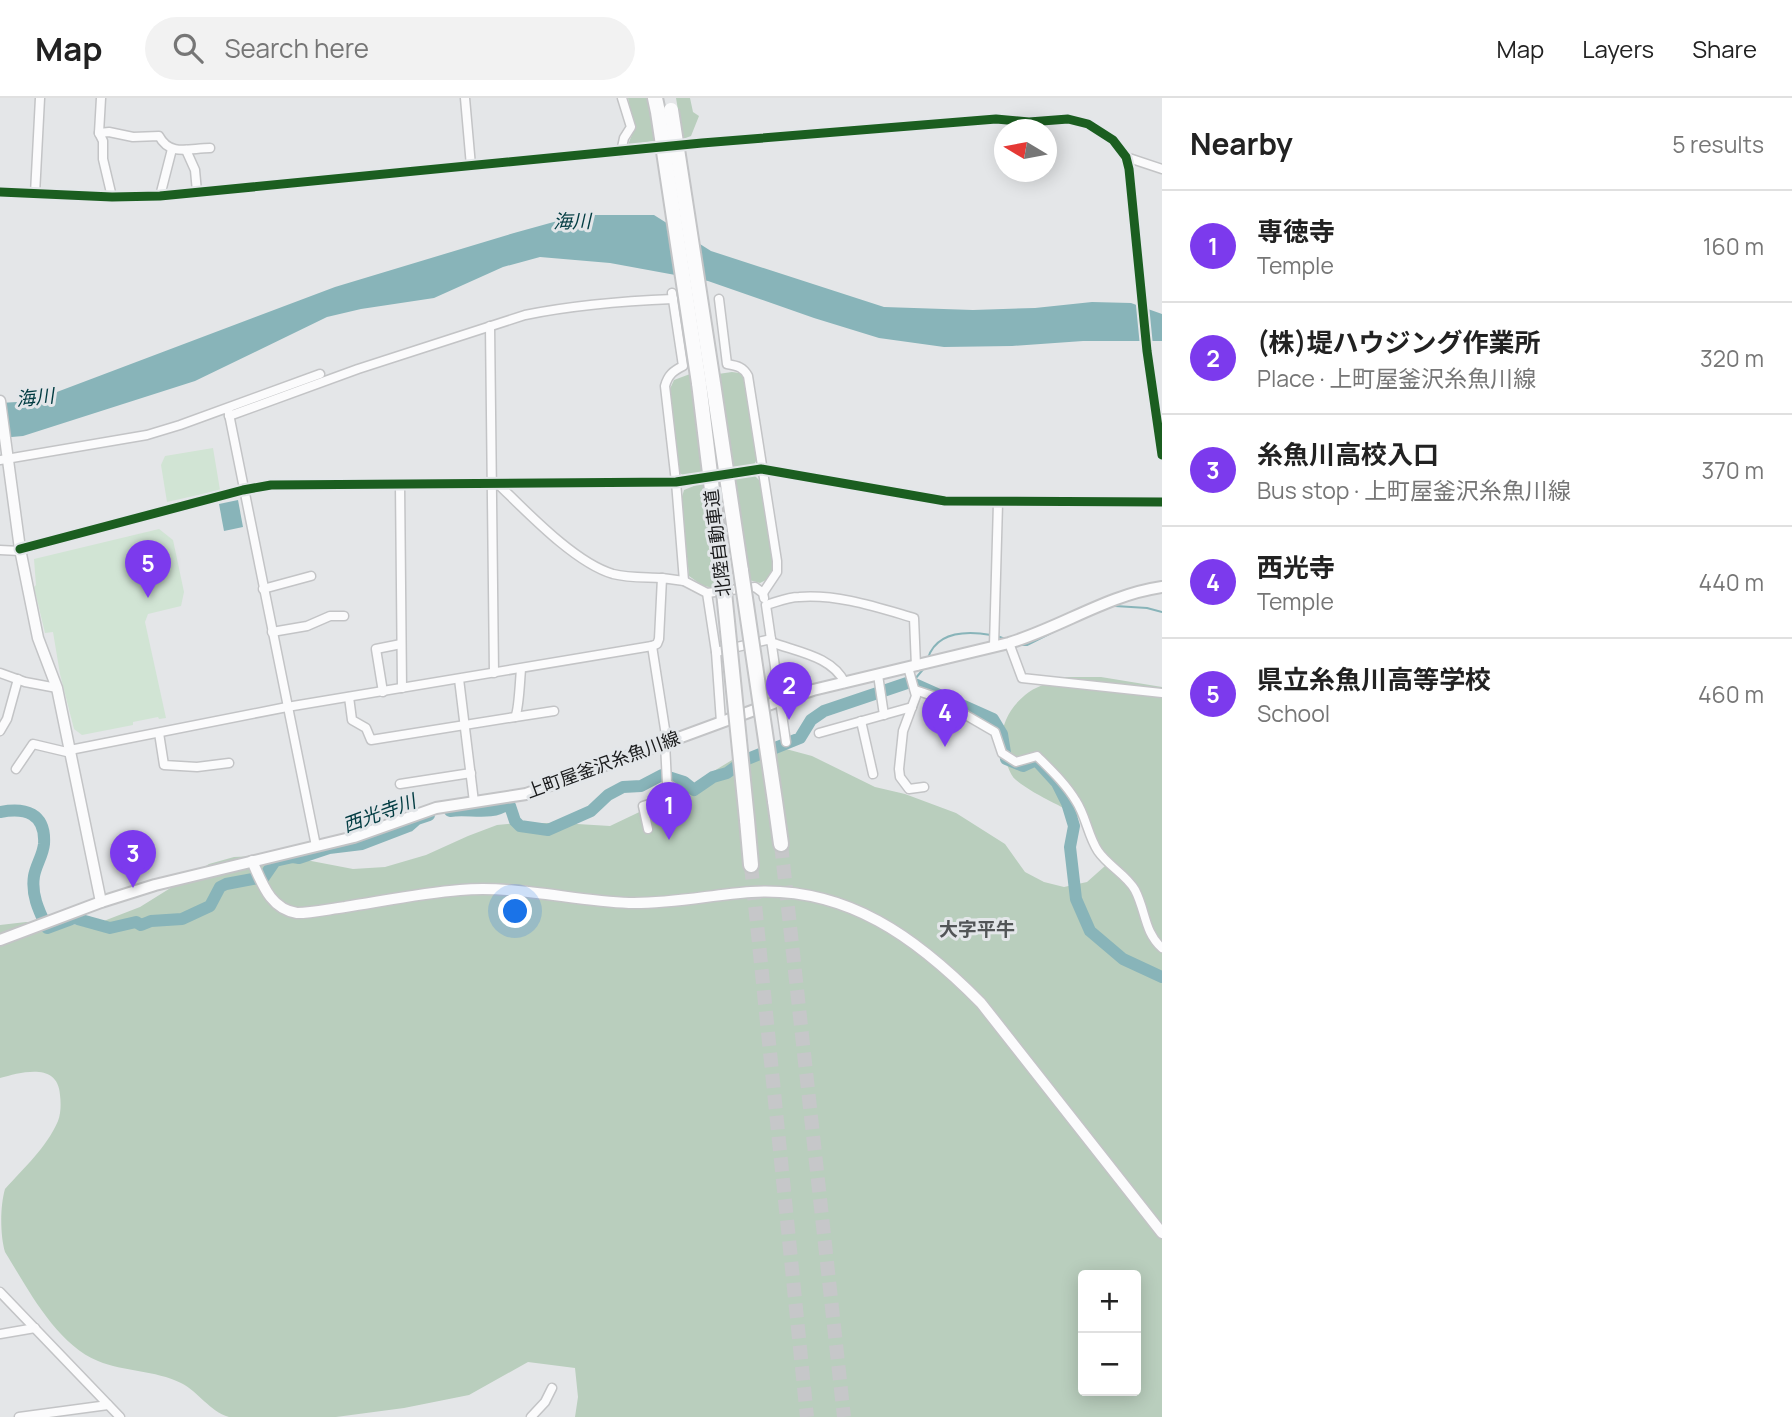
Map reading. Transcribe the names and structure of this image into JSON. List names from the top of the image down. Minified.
{"streets":{"highway":["北陸自動車道"],"main road":["上町屋釜沢糸魚川線"]},"districts":["大字平牛"],"water":["海川","西光寺川"],"north":"left","page":{"header":"Map","search":"Search here","nav":["Map","Layers","Share"],"heading":["Nearby","5 results"],"list":[{"mark":"1","name":"専徳寺","note":"Temple","value":"160 m"},{"mark":"2","name":"(株)堤ハウジング作業所","note":"Place · 上町屋釜沢糸魚川線","value":"320 m"},{"mark":"3","name":"糸魚川高校入口","note":"Bus stop · 上町屋釜沢糸魚川線","value":"370 m"},{"mark":"4","name":"西光寺","note":"Temple","value":"440 m"},{"mark":"5","name":"県立糸魚川高等学校","note":"School","value":"460 m"}],"pins":["5","2","4","1","3"],"map_buttons":["+","−"]}}
